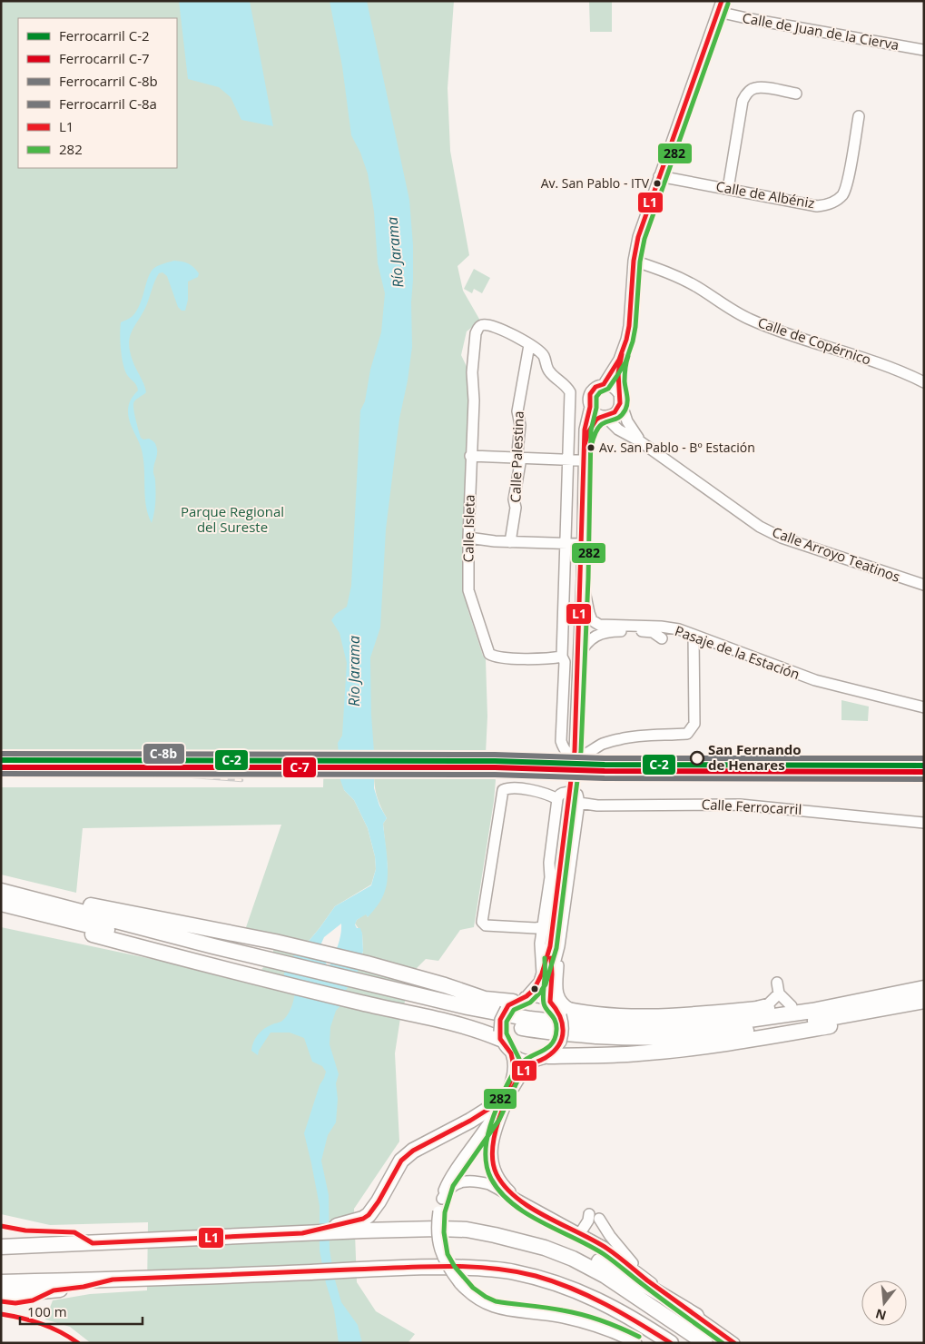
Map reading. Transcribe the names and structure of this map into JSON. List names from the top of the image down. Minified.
{"streets":{"street":["Calle de Juan de la Cierva","Calle de Albéniz","Calle de Copérnico","Calle Palestina","Calle Isleta","Calle Arroyo Teatinos","Pasaje de la Estación","Calle Ferrocarril"]},"crossings":[["Calle Palestina","Calle Isleta"]],"water":["Río Jarama"],"parks":["Parque Regional del Sureste"],"places":["Av. San Pablo - ITV","Av. San Pablo - Bº Estación","San Fernando de Henares"],"lines":["transit line L1","transit line 282","rail line C-8b","rail line C-2","rail line C-7","rail line C-8a"],"legend":["Ferrocarril C-2","Ferrocarril C-7","Ferrocarril C-8b","Ferrocarril C-8a","L1","282"],"scale_bar":"100 m","north":"bottom"}
